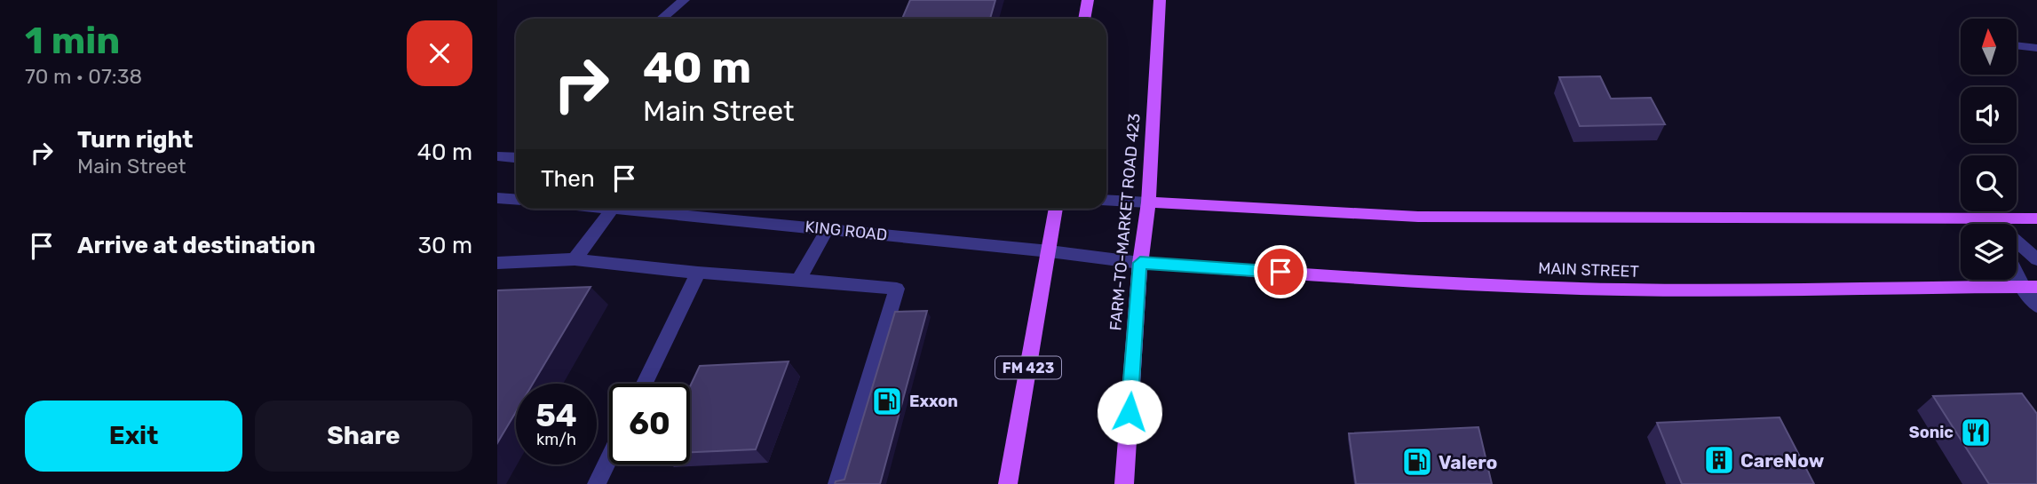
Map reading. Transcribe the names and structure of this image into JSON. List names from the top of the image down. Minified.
{"streets":{"main road":["FARM-TO-MARKET ROAD 423","MAIN STREET","FM 423"],"street":["KING ROAD"]},"crossings":[["FARM-TO-MARKET ROAD 423","KING ROAD"],["FARM-TO-MARKET ROAD 423","MAIN STREET"],["KING ROAD","MAIN STREET"],["KING ROAD","FM 423"]],"places":{"fuel station":["Exxon","Valero"],"restaurant":["Sonic"],"building":["CareNow"]},"north":"top","page":{"heading":["1 min","70 m · 07:38"],"turn":["40 m","Main Street"],"list":[{"name":"Turn right","note":"Main Street","value":"40 m"},{"name":"Arrive at destination","value":"30 m"}],"then":"Then","speed":"54 km/h","limit":"60","buttons":["Exit","Share"]}}
